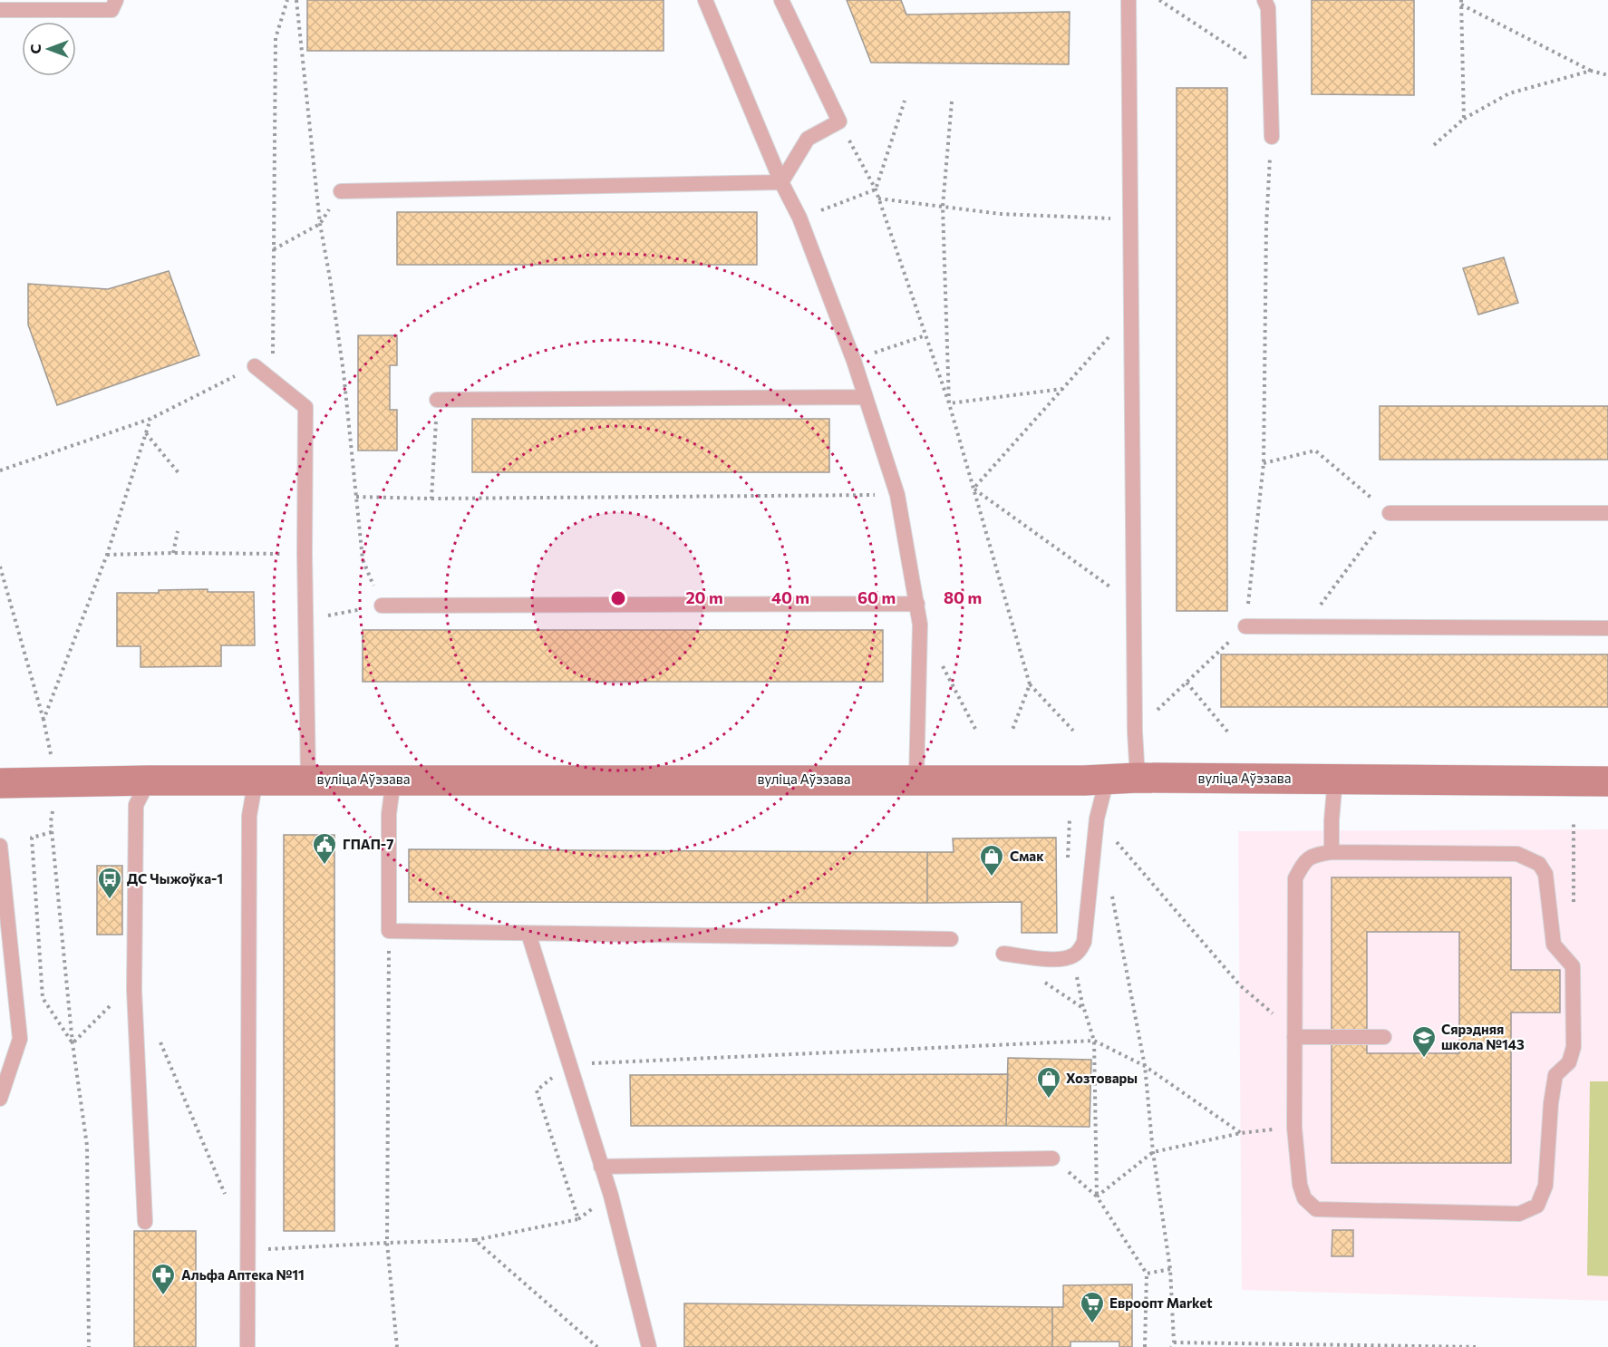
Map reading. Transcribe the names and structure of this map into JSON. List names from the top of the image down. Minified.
{"streets":{"street":["вуліца Аўэзава"]},"places":{"public building":["ГПАП-7"],"shop":["Смак","Хозтовары"],"bus stop":["ДС Чыжоўка-1"],"school or university":["Сярэдняя школа №143"],"pharmacy":["Альфа Аптека №11"],"supermarket":["Евроопт Market"]},"north":"left","rings":["20 m","40 m","60 m","80 m"]}
